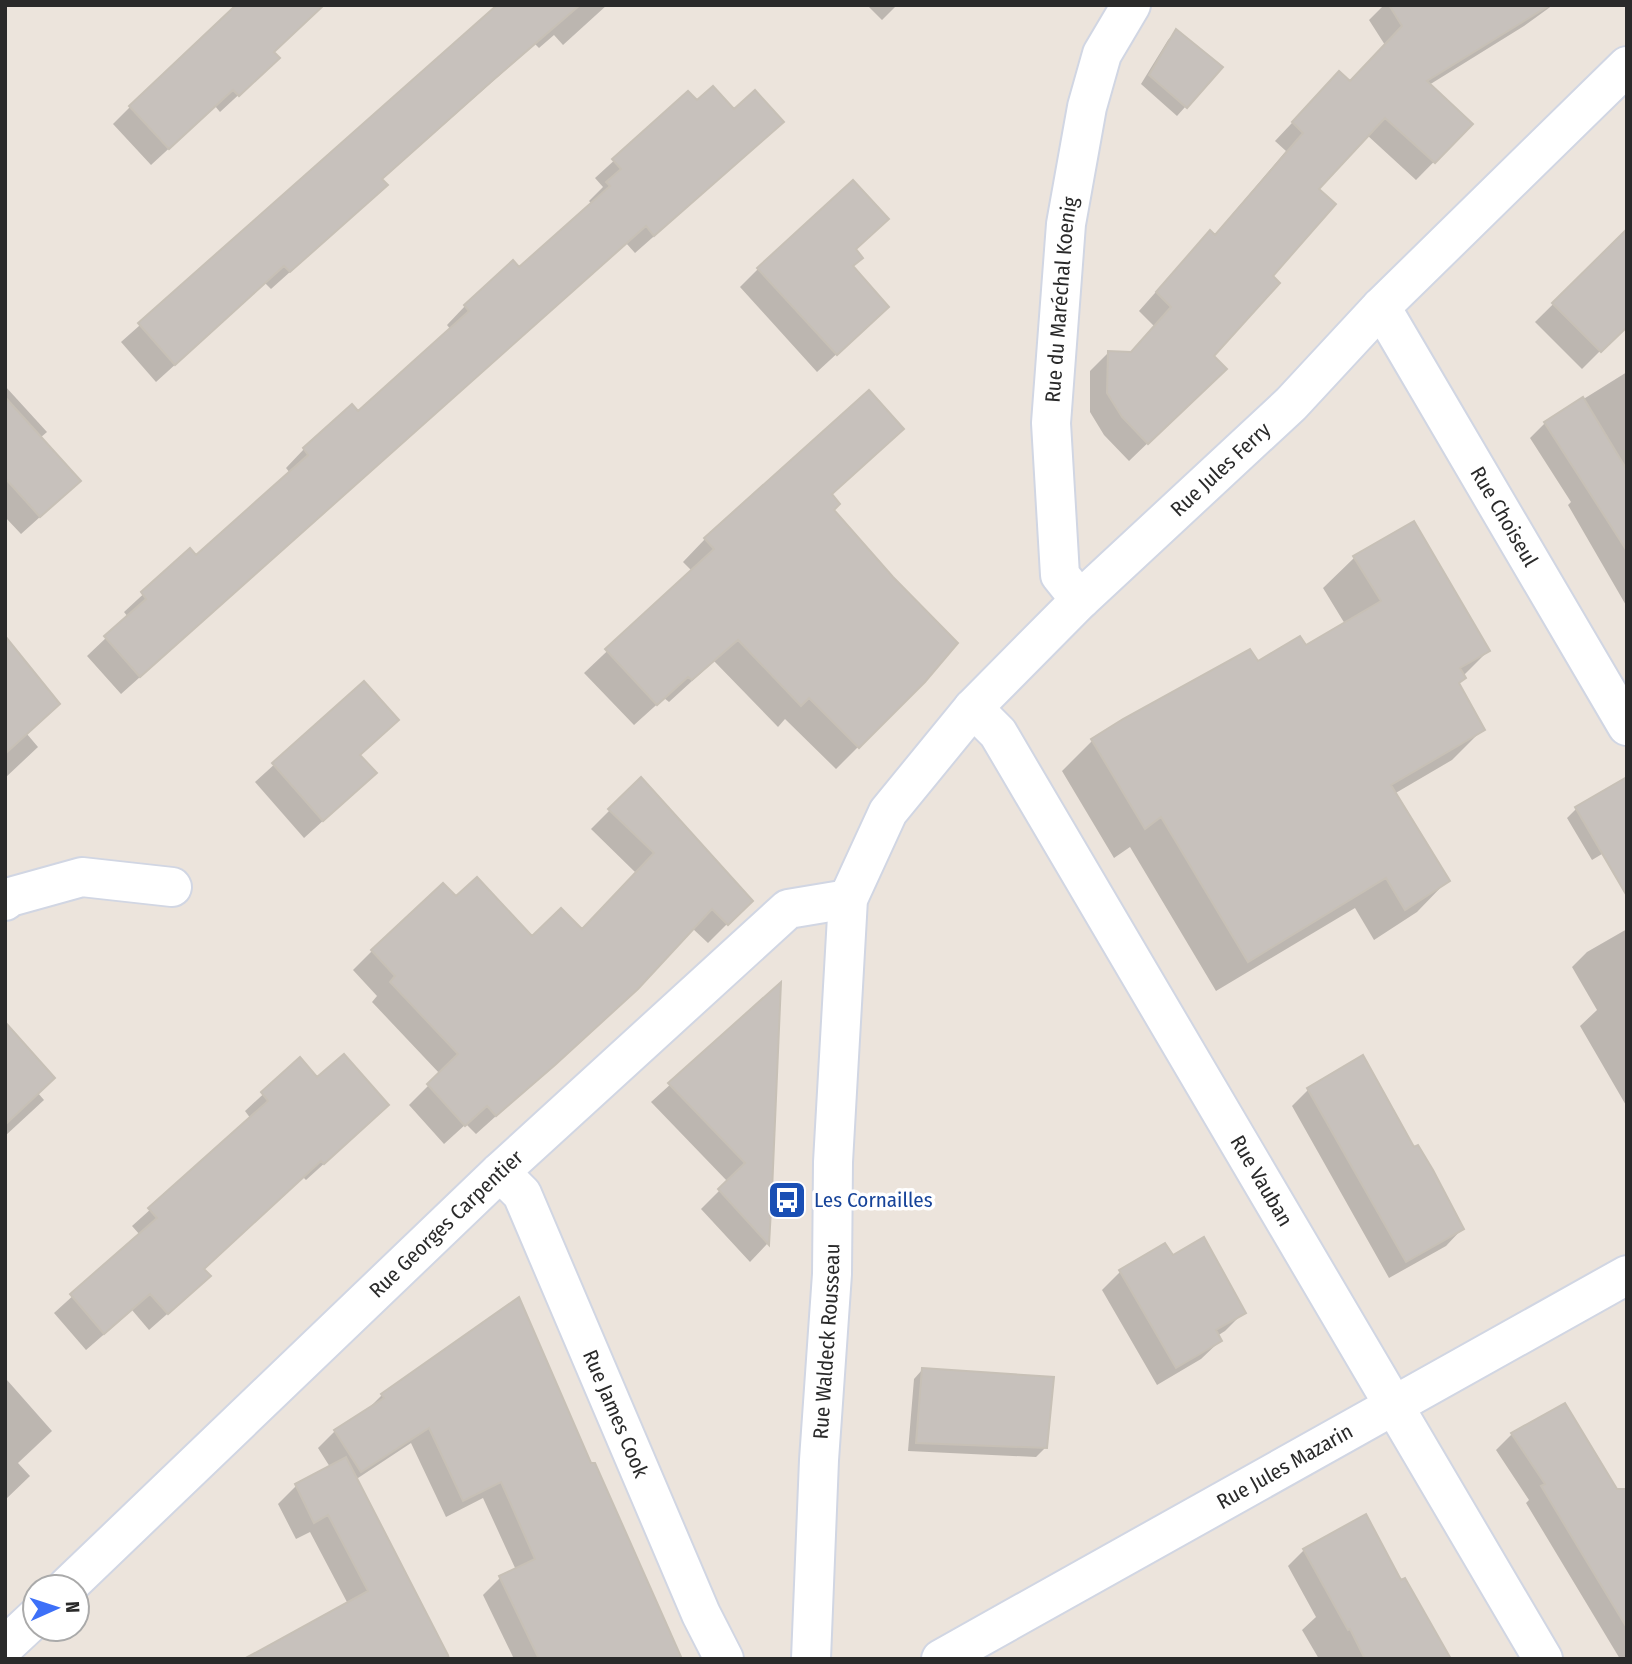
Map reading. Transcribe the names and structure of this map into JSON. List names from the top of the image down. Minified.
{"streets":{"street":["Rue du Maréchal Koenig","Rue Jules Ferry","Rue Choiseul","Rue Vauban","Rue Georges Carpentier","Rue Waldeck Rousseau","Rue James Cook","Rue Jules Mazarin"]},"crossings":[["Rue du Maréchal Koenig","Rue Jules Ferry"],["Rue Jules Ferry","Rue Choiseul"],["Rue Jules Ferry","Rue Vauban"],["Rue Jules Ferry","Rue Georges Carpentier"],["Rue Jules Ferry","Rue Waldeck Rousseau"],["Rue Vauban","Rue Jules Mazarin"],["Rue Georges Carpentier","Rue Waldeck Rousseau"],["Rue Georges Carpentier","Rue James Cook"]],"places":{"bus stop":["Les Cornailles"]},"north":"right"}
